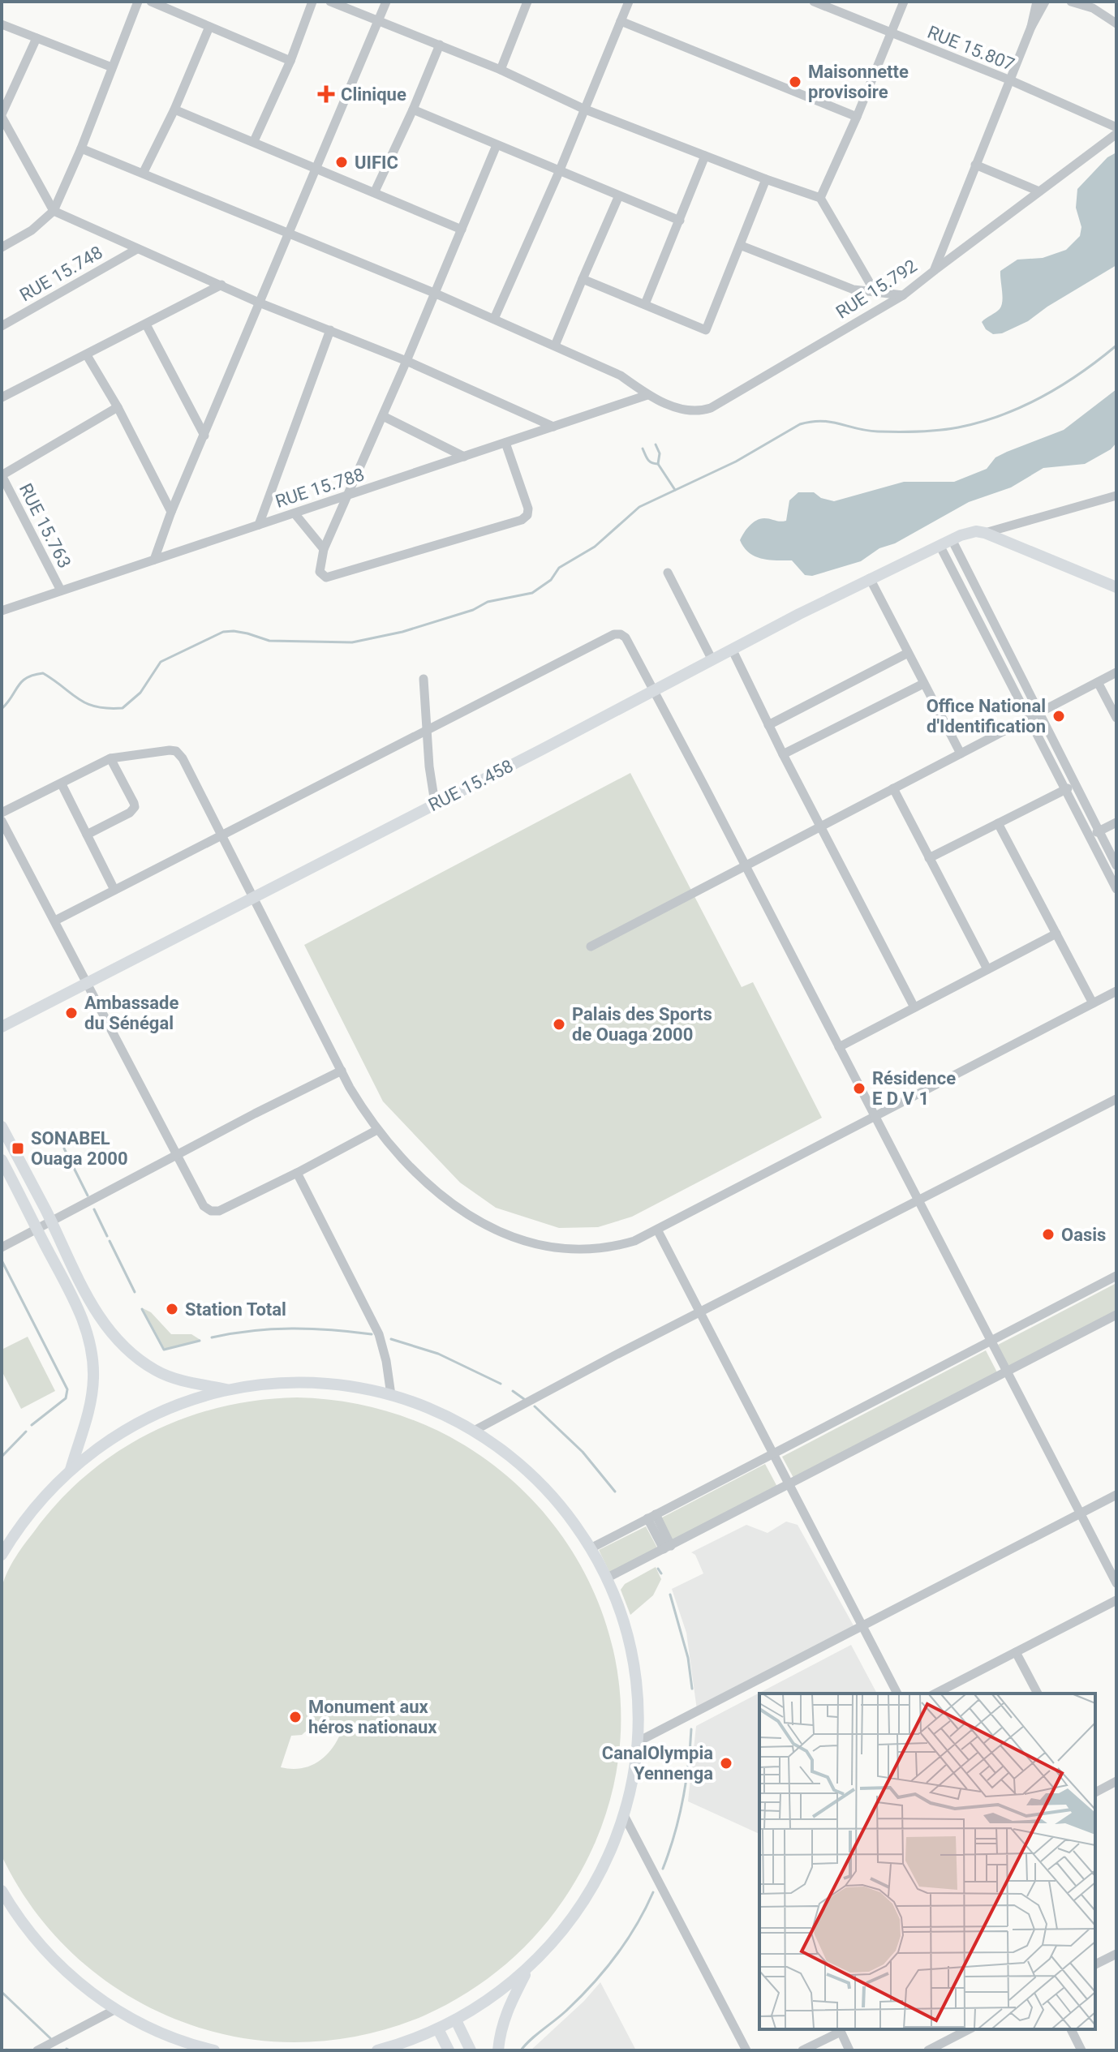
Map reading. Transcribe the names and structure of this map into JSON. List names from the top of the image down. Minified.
{"streets":{"main road":["RUE 15.458"],"street":["RUE 15.807","RUE 15.748","RUE 15.792","RUE 15.788","RUE 15.763"]},"crossings":[["RUE 15.807","RUE 15.792"],["RUE 15.792","RUE 15.788"],["RUE 15.788","RUE 15.763"]],"places":{"other":["Maisonnette provisoire","UIFIC","Office National d'Identification","Ambassade du Sénégal","Palais des Sports de Ouaga 2000","Résidence E D V 1","Oasis","Station Total","Monument aux héros nationaux","CanalOlympia Yennenga"],"health":["Clinique"],"transit":["SONABEL Ouaga 2000"]}}
